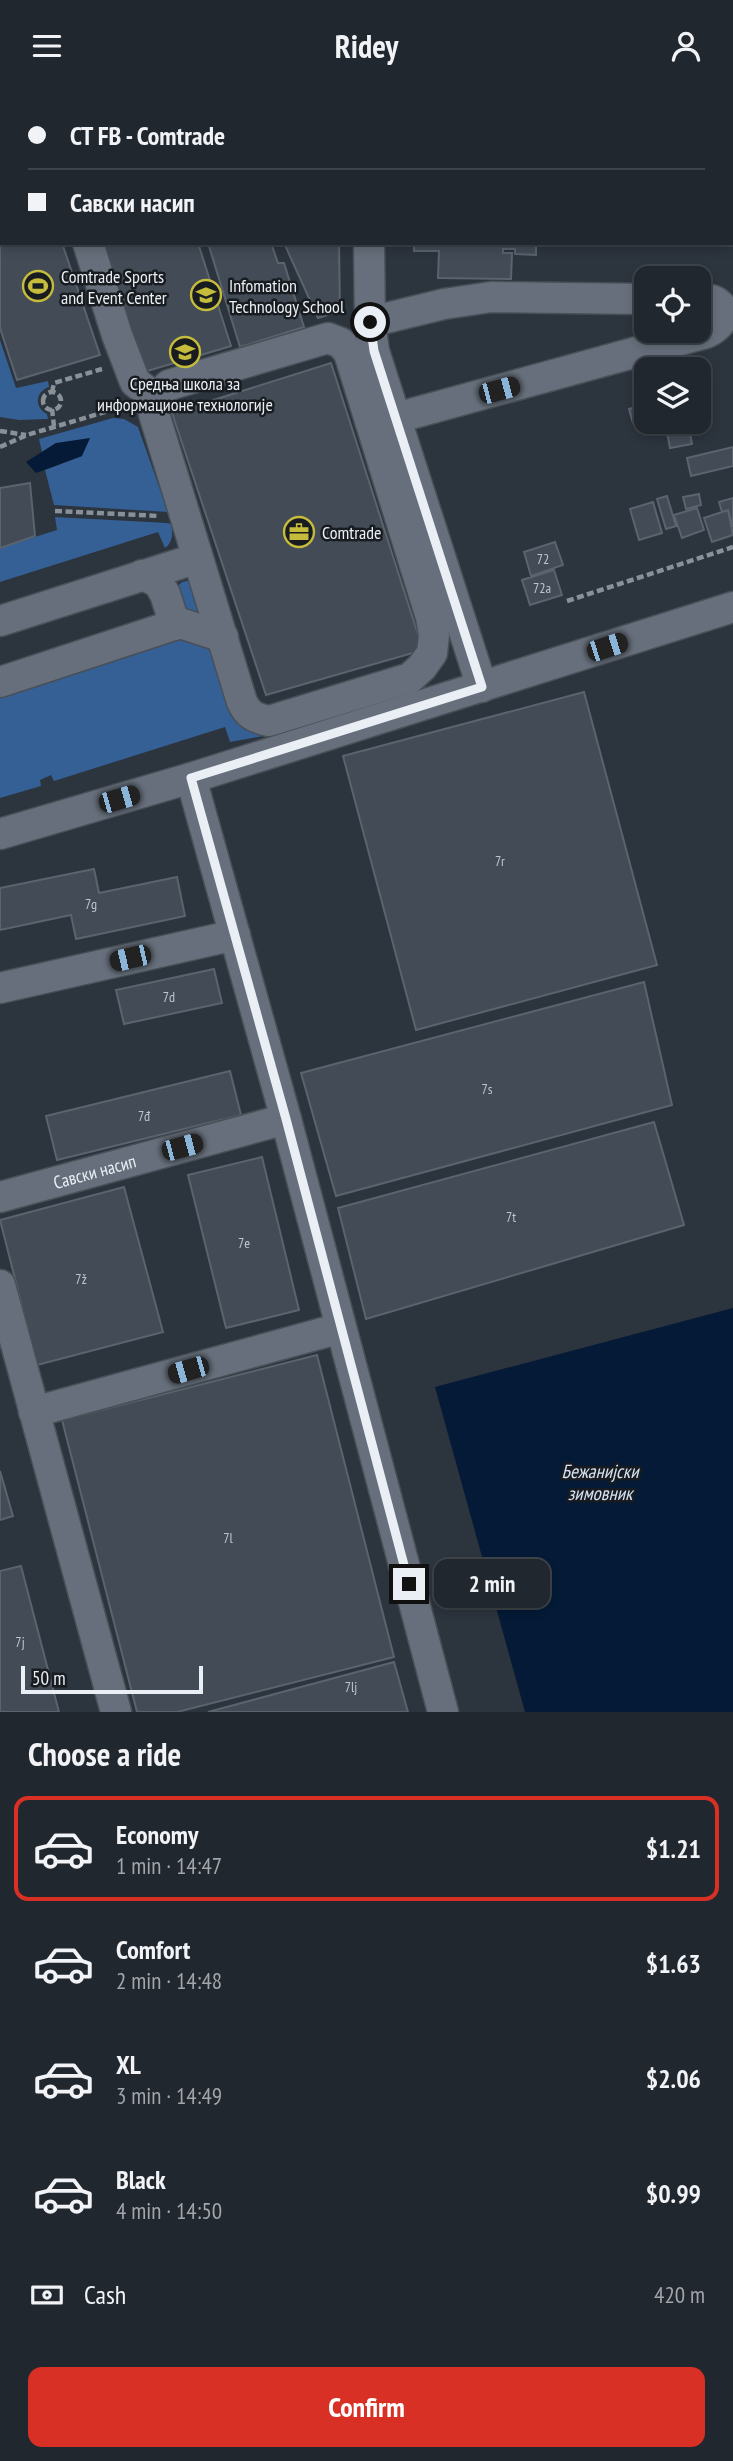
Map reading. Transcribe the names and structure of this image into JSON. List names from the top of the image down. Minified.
{"streets":{"lane":["Савски насип"]},"water":["Бежанијски зимовник"],"places":{"sports":["Comtrade Sports and Event Center"],"school or university":["Infomation Technology School","Средња школа за информационе технологије"],"office":["Comtrade"]},"house_numbers":["72","72a","7r","7g","7d","7s","7đ","7t","7e","7ž","7l","7j","7lj"],"scale_bar":"50 m","page":{"header":"Ridey","banner":["CT FB - Comtrade","Савски насип"],"bubble":"2 min","scale":"50 m","heading":"Choose a ride","list":[{"name":"Economy","note":"1 min · 14:47","value":"$1.21"},{"name":"Comfort","note":"2 min · 14:48","value":"$1.63"},{"name":"XL","note":"3 min · 14:49","value":"$2.06"},{"name":"Black","note":"4 min · 14:50","value":"$0.99"}],"pay":["Cash","420 m"],"buttons":"Confirm"}}
